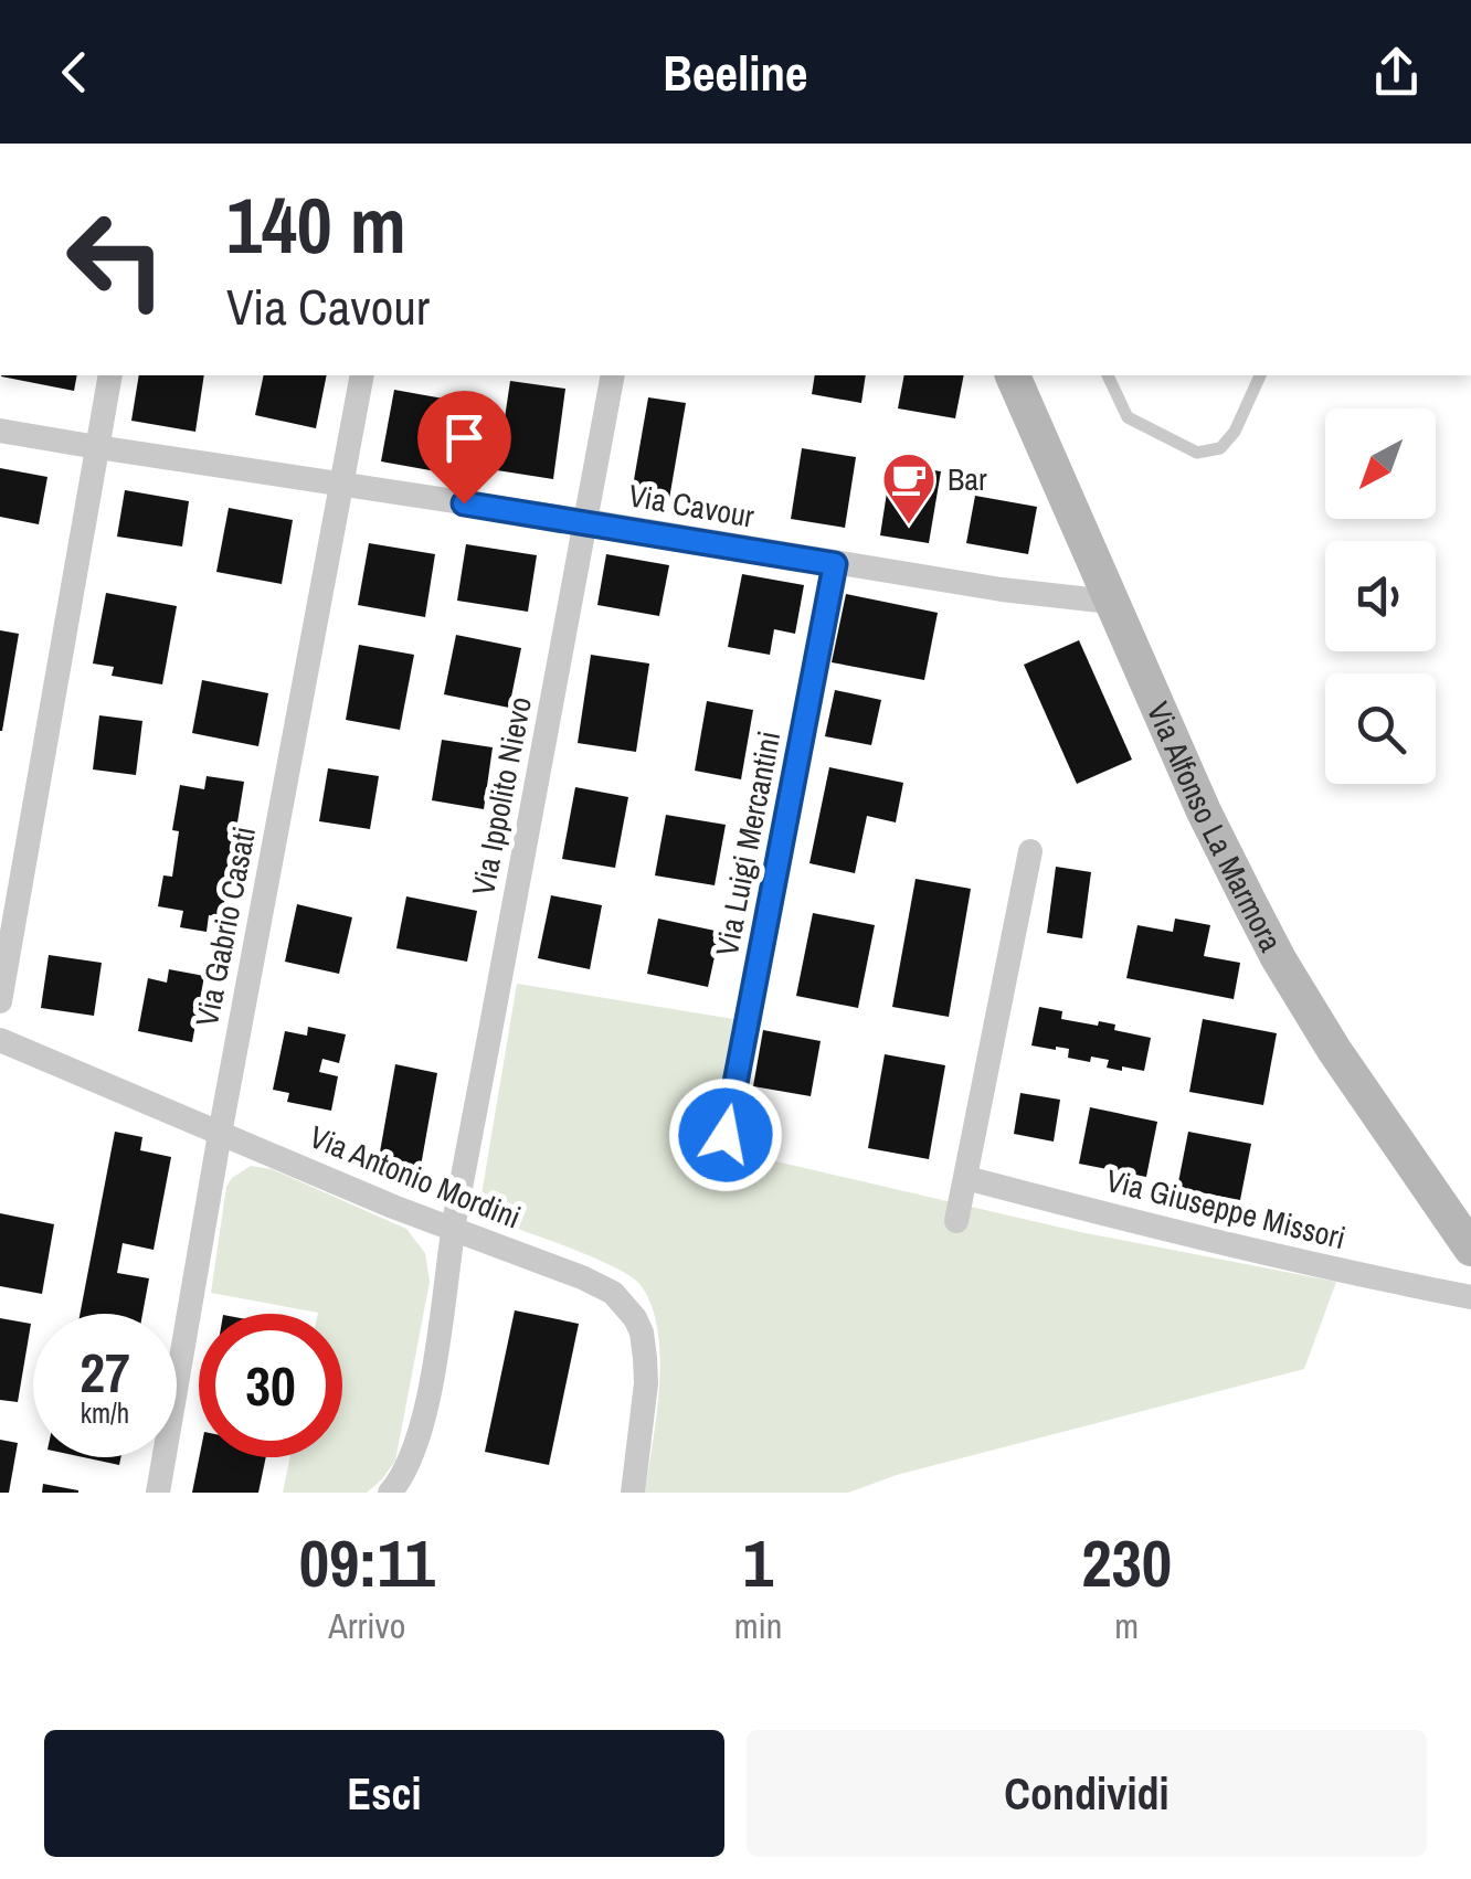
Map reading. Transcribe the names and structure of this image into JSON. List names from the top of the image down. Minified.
{"streets":{"street":["Via Cavour","Via Ippolito Nievo","Via Alfonso La Marmora","Via Luigi Mercantini","Via Gabrio Casati","Via Antonio Mordini","Via Giuseppe Missori"]},"crossings":[["Via Cavour","Via Ippolito Nievo"],["Via Cavour","Via Alfonso La Marmora"],["Via Cavour","Via Luigi Mercantini"],["Via Cavour","Via Gabrio Casati"],["Via Ippolito Nievo","Via Antonio Mordini"],["Via Gabrio Casati","Via Antonio Mordini"]],"places":{"cafe":["Bar"]},"north":"bottom left","page":{"header":"Beeline","turn":["140 m","Via Cavour"],"speed":"27 km/h","limit":"30","eta":["09:11","Arrivo","1","min","230","m"],"buttons":["Esci","Condividi"]}}
